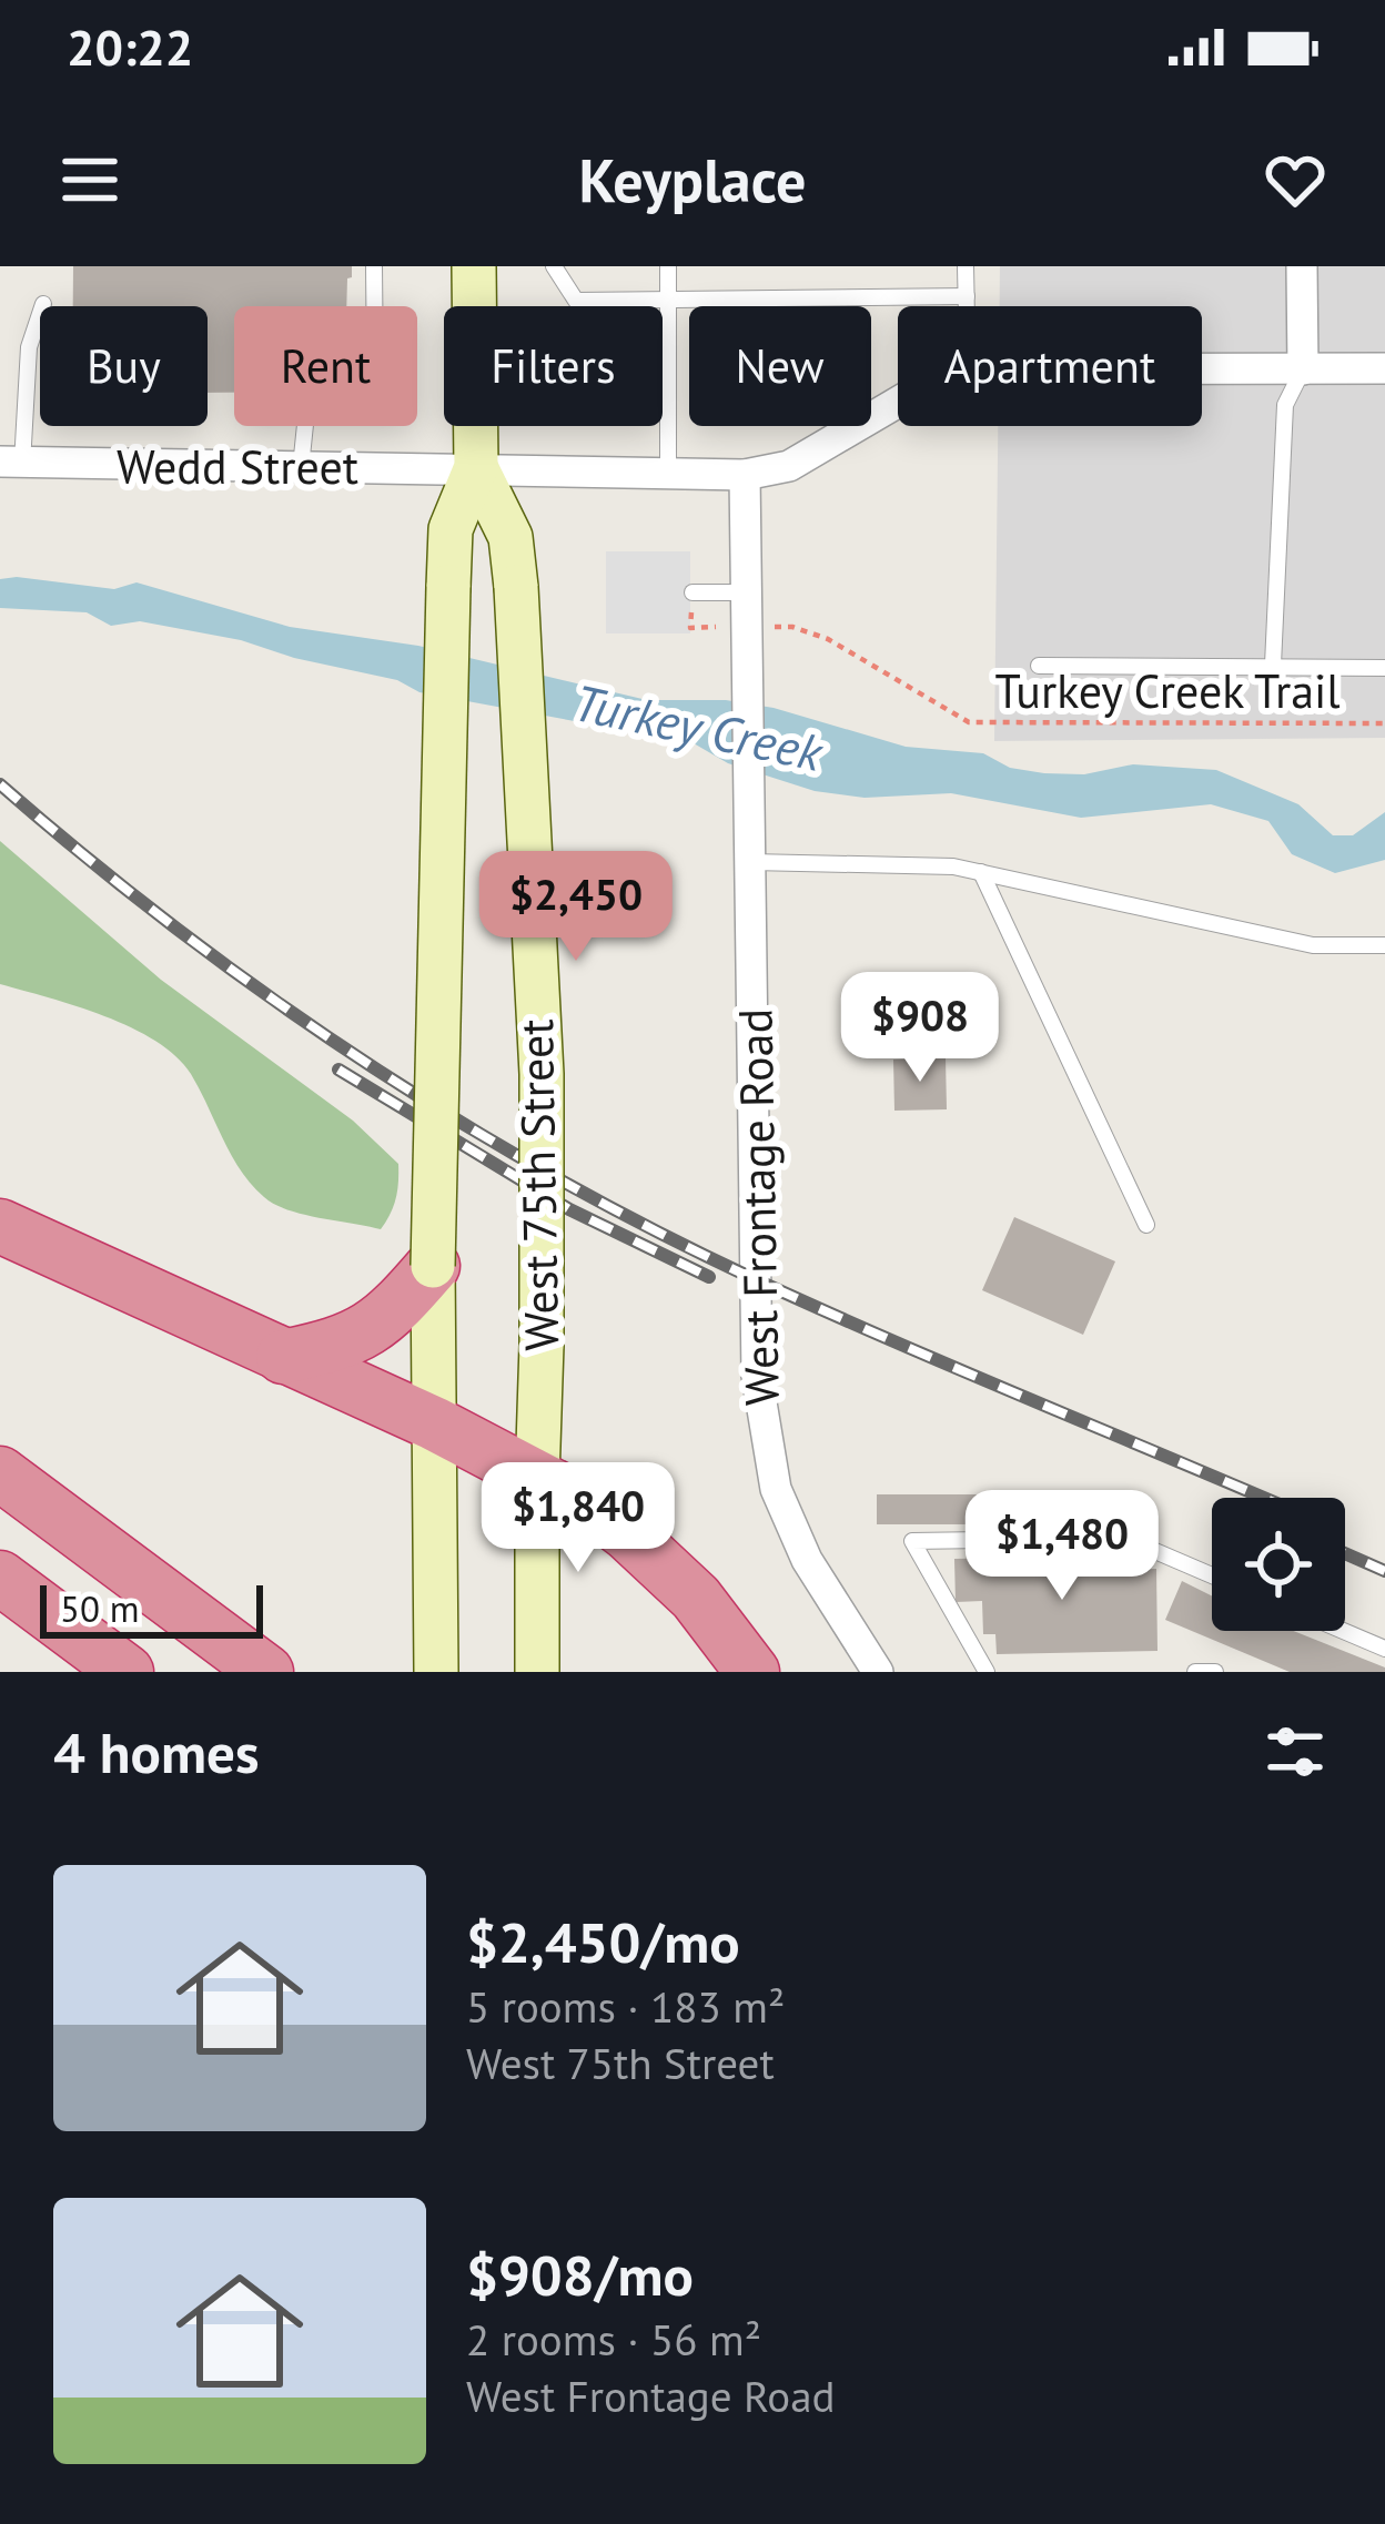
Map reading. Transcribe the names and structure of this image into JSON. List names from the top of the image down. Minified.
{"streets":{"main road":["West 75th Street"],"street":["Wedd Street","West Frontage Road"],"path":["Turkey Creek Trail"]},"crossings":[["Wedd Street","West 75th Street"],["Wedd Street","West Frontage Road"],["Turkey Creek Trail","West Frontage Road"]],"water":["Turkey Creek"],"scale_bar":"50 m","page":{"status":"20:22","header":"Keyplace","chip":["Buy","Rent","Filters","New","Apartment"],"price":["$2,450","$908","$1,840","$1,480"],"scale":"50 m","heading":"4 homes","list":[{"name":"$2,450/mo","note":"5 rooms · 183 m² · West 75th Street"},{"name":"$908/mo","note":"2 rooms · 56 m² · West Frontage Road"}]}}
